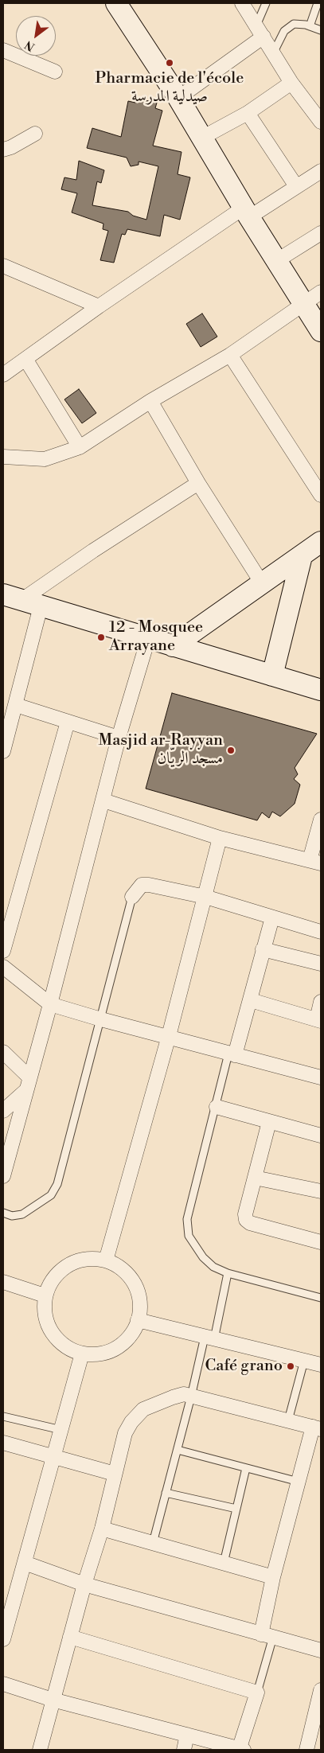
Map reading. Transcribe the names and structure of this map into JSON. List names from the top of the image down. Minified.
{"places":["Pharmacie de l'école صيدلية المدرسة","12 - Mosquee Arrayane","Masjid ar-Rayyan مسجد الريّان","Café grano"],"north":"bottom left"}
